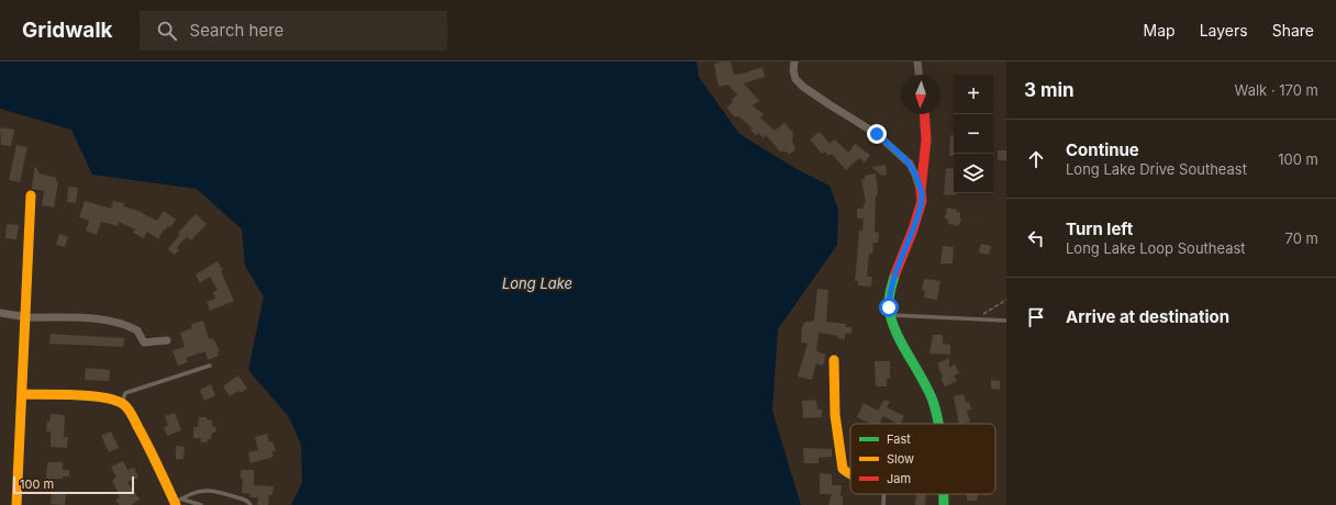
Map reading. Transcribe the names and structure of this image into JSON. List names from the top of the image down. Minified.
{"water":["Long Lake"],"legend":["Fast","Slow","Jam"],"scale_bar":"100 m","north":"bottom","page":{"header":"Gridwalk","search":"Search here","nav":["Map","Layers","Share"],"heading":["3 min","Walk · 170 m"],"map_buttons":["+","−"],"list":[["Continue","Long Lake Drive Southeast","100 m"],["Turn left","Long Lake Loop Southeast","70 m"],"Arrive at destination"],"scale":"100 m"}}
